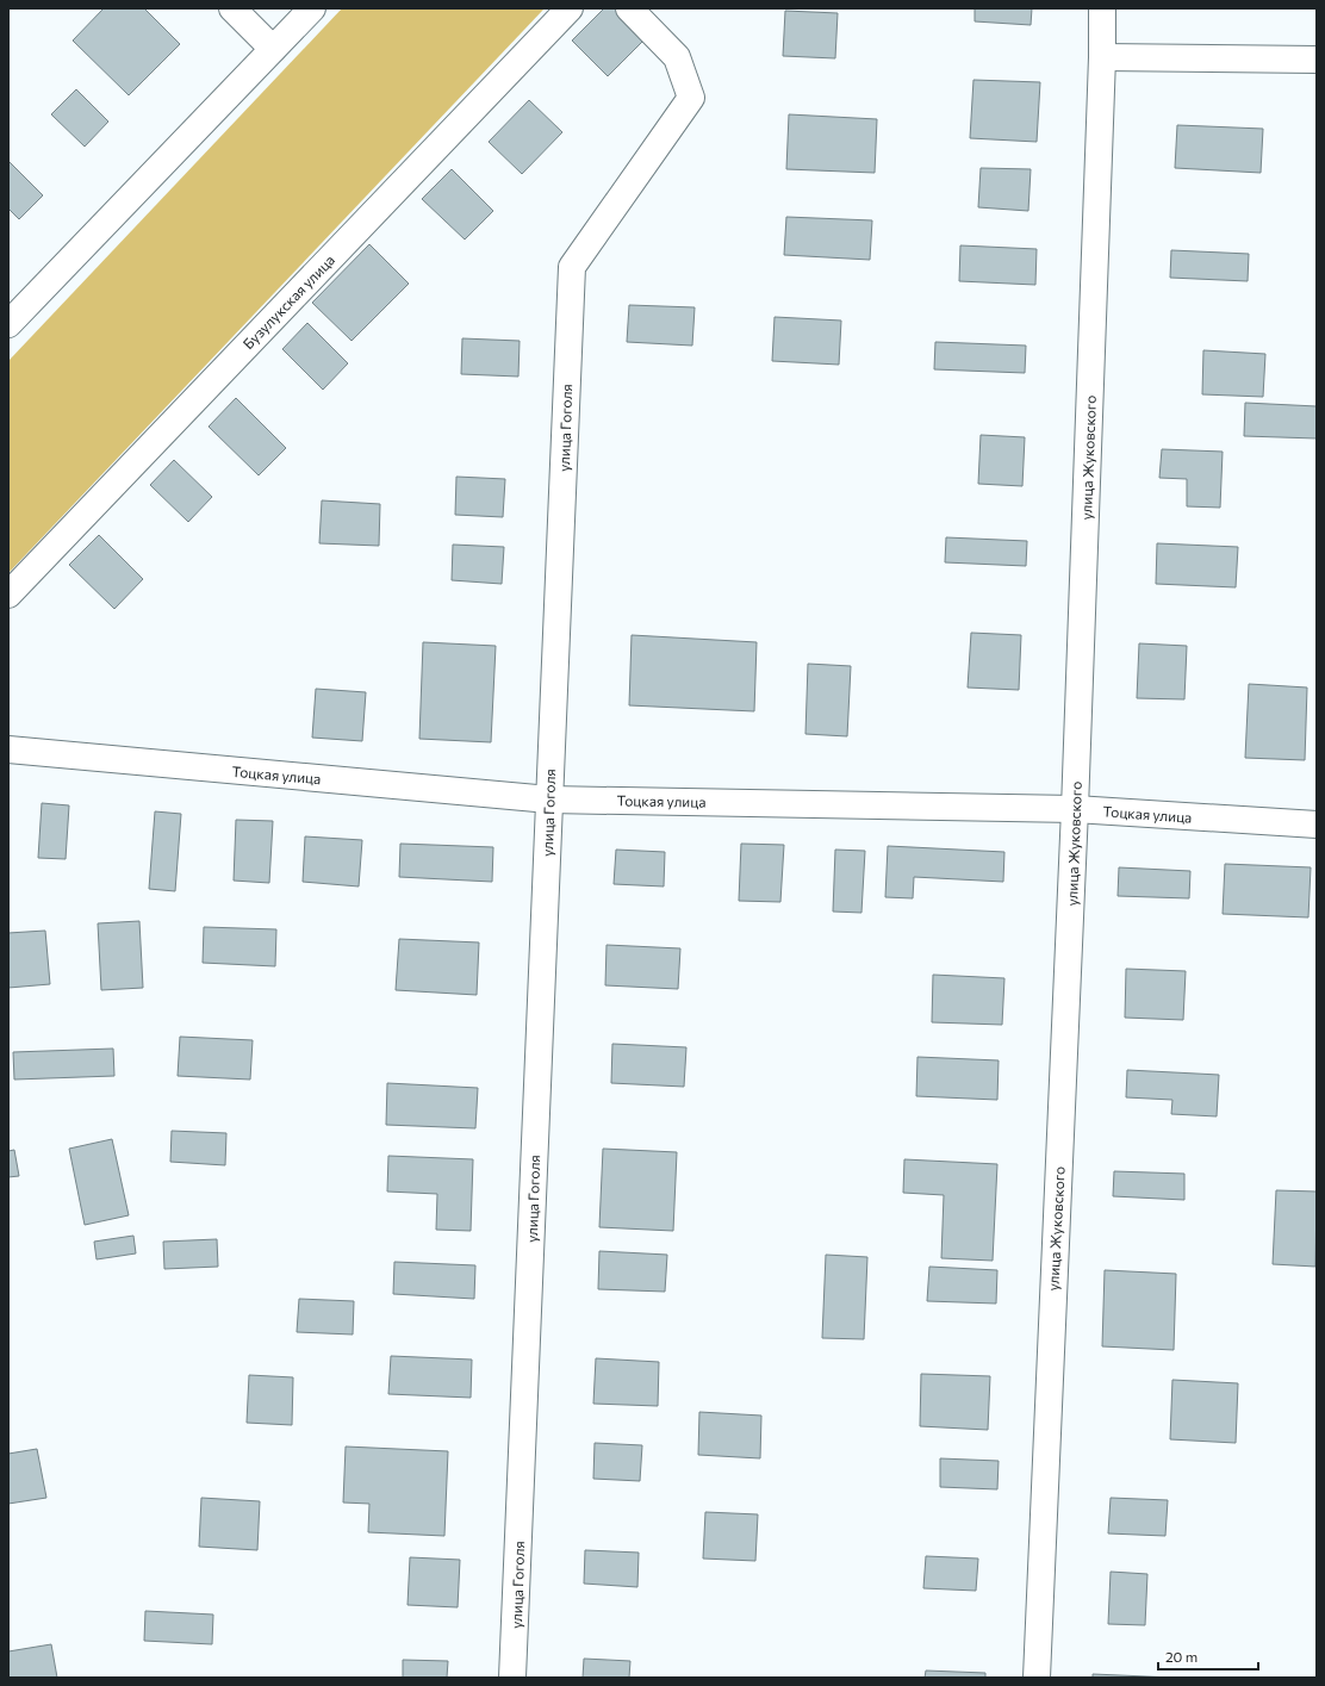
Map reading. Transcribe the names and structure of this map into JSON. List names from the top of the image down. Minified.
{"streets":{"street":["Бузулукская улица","улица Гоголя","улица Жуковского","Тоцкая улица"]},"crossings":[["улица Гоголя","Тоцкая улица"],["улица Жуковского","Тоцкая улица"]],"scale_bar":"20 m"}
